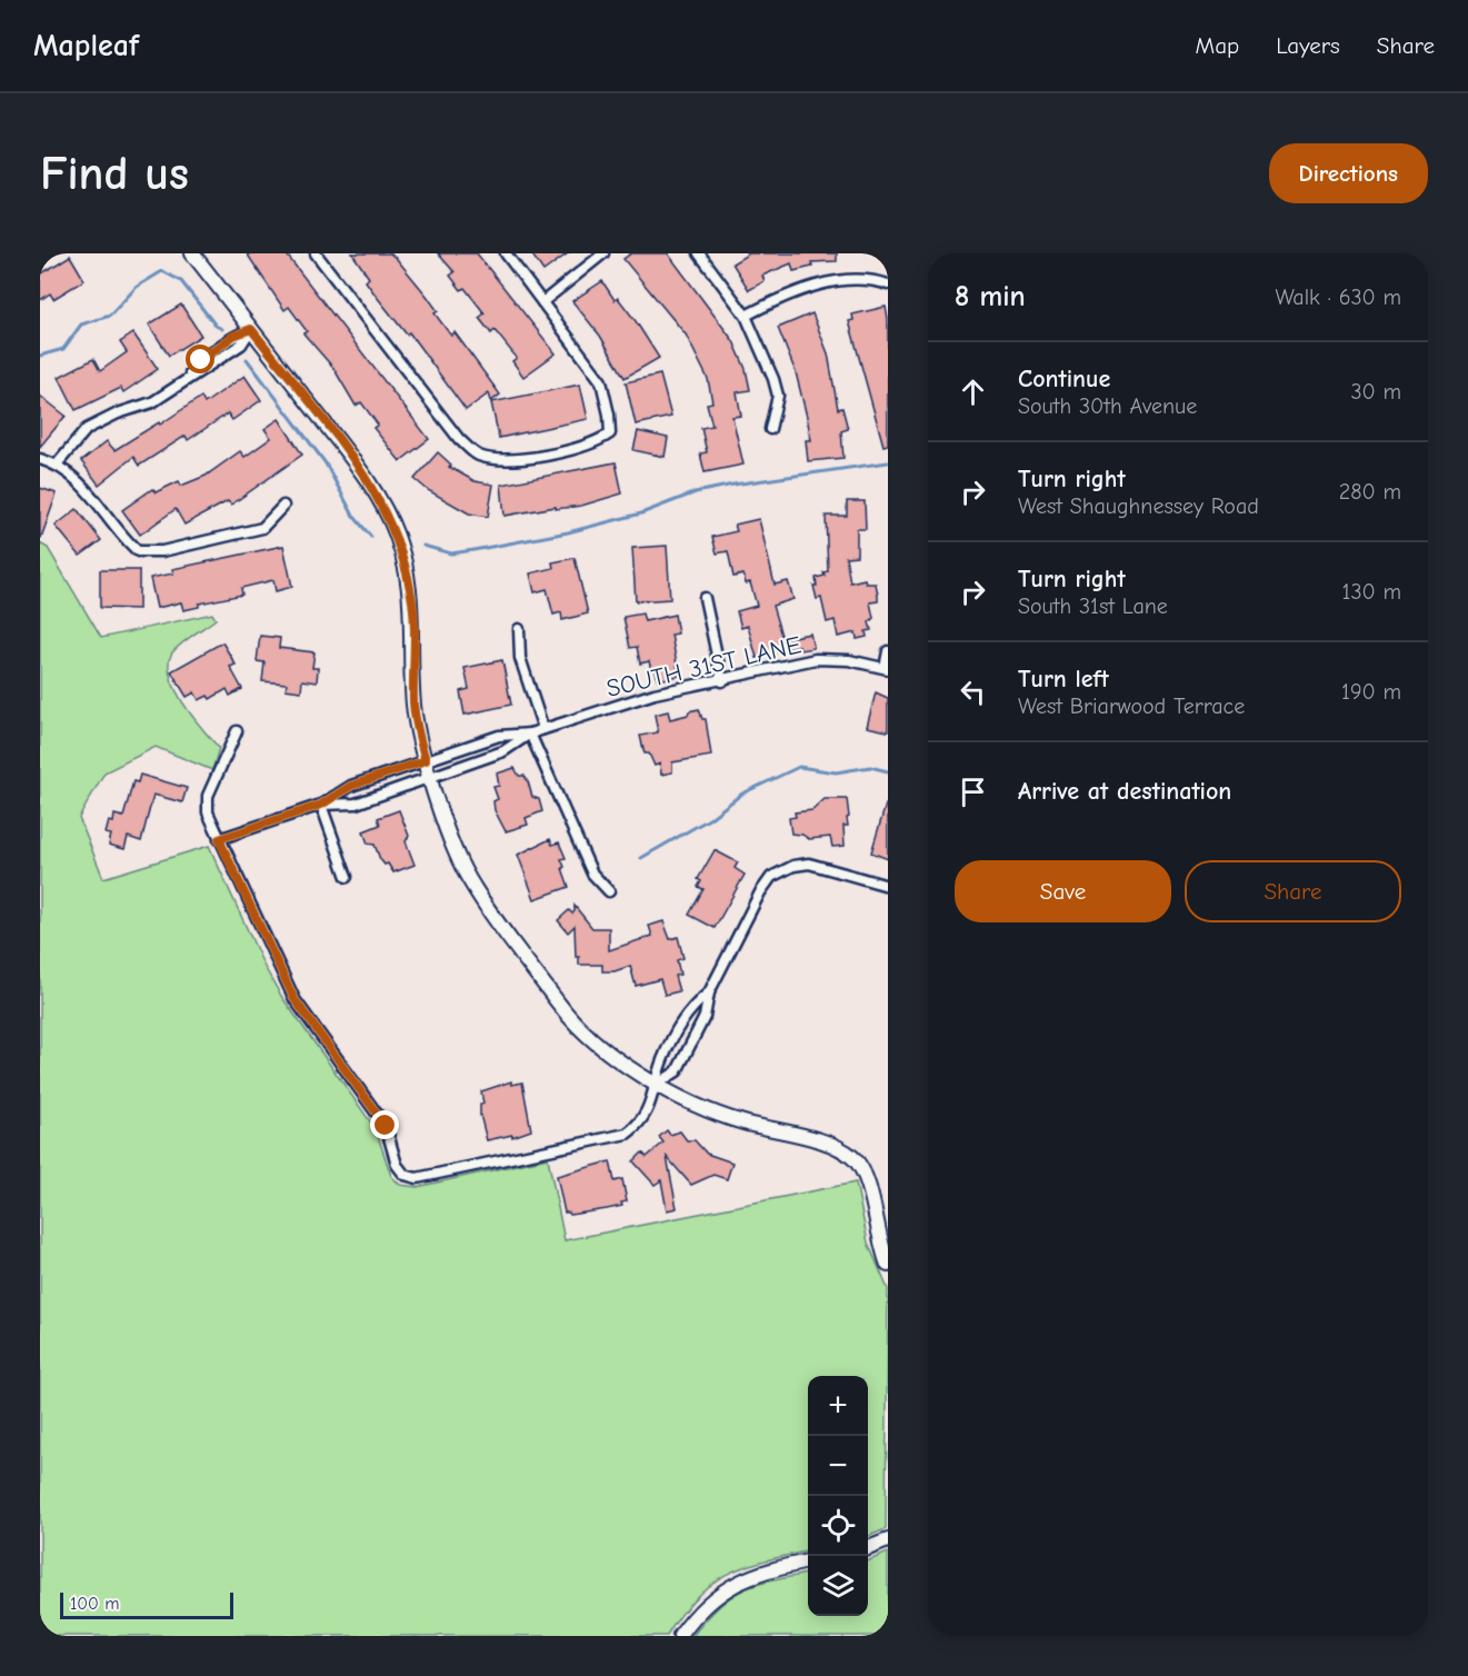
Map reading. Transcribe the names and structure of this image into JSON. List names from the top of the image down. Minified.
{"streets":{"street":["SOUTH 31ST LANE"]},"scale_bar":"100 m","page":{"header":"Mapleaf","nav":["Map","Layers","Share"],"buttons":["Directions",["Save","Share"]],"title":"Find us","heading":["8 min","Walk · 630 m"],"list":[["Continue","South 30th Avenue","30 m"],["Turn right","West Shaughnessey Road","280 m"],["Turn right","South 31st Lane","130 m"],["Turn left","West Briarwood Terrace","190 m"],"Arrive at destination"],"map_buttons":["+","−"],"scale":"100 m"}}
